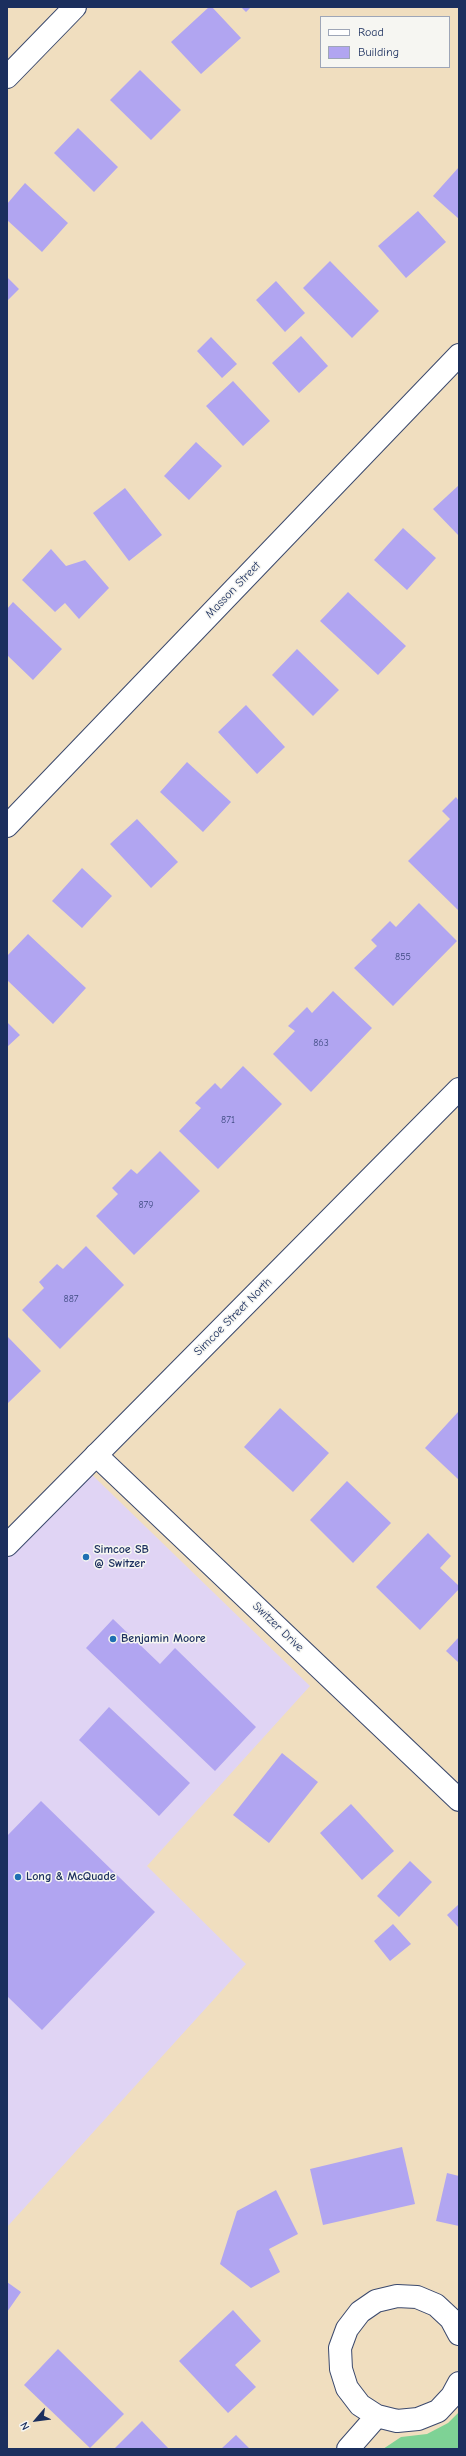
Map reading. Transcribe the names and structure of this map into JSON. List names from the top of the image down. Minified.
{"streets":{"street":["Masson Street","Simcoe Street North","Switzer Drive"]},"crossings":[["Simcoe Street North","Switzer Drive"]],"places":["Simcoe SB @ Switzer","Benjamin Moore","Long & McQuade"],"house_numbers":["855","863","871","879","887"],"legend":["Road","Building"],"north":"bottom left"}
